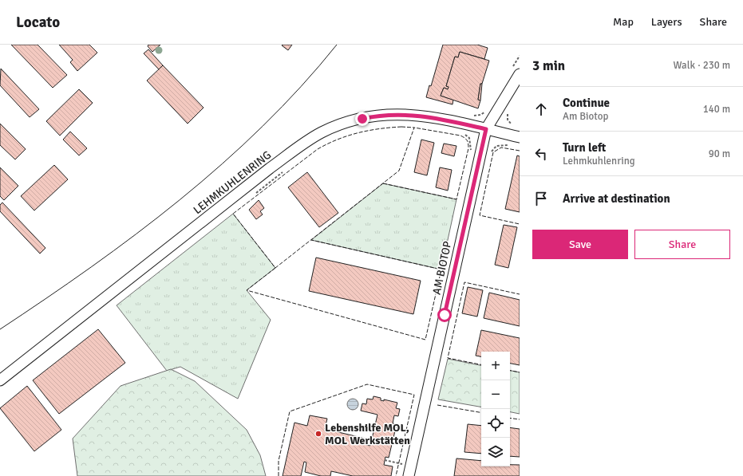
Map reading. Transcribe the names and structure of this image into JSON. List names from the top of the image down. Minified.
{"streets":{"street":["LEHMKUHLENRING","AM BIOTOP"]},"crossings":[["LEHMKUHLENRING","AM BIOTOP"]],"places":["Lebenshilfe MOL, MOL Werkstätten"],"page":{"header":"Locato","nav":["Map","Layers","Share"],"heading":["3 min","Walk · 230 m"],"list":[["Continue","Am Biotop","140 m"],["Turn left","Lehmkuhlenring","90 m"],"Arrive at destination"],"buttons":["Save","Share"],"map_buttons":["+","−"]}}
